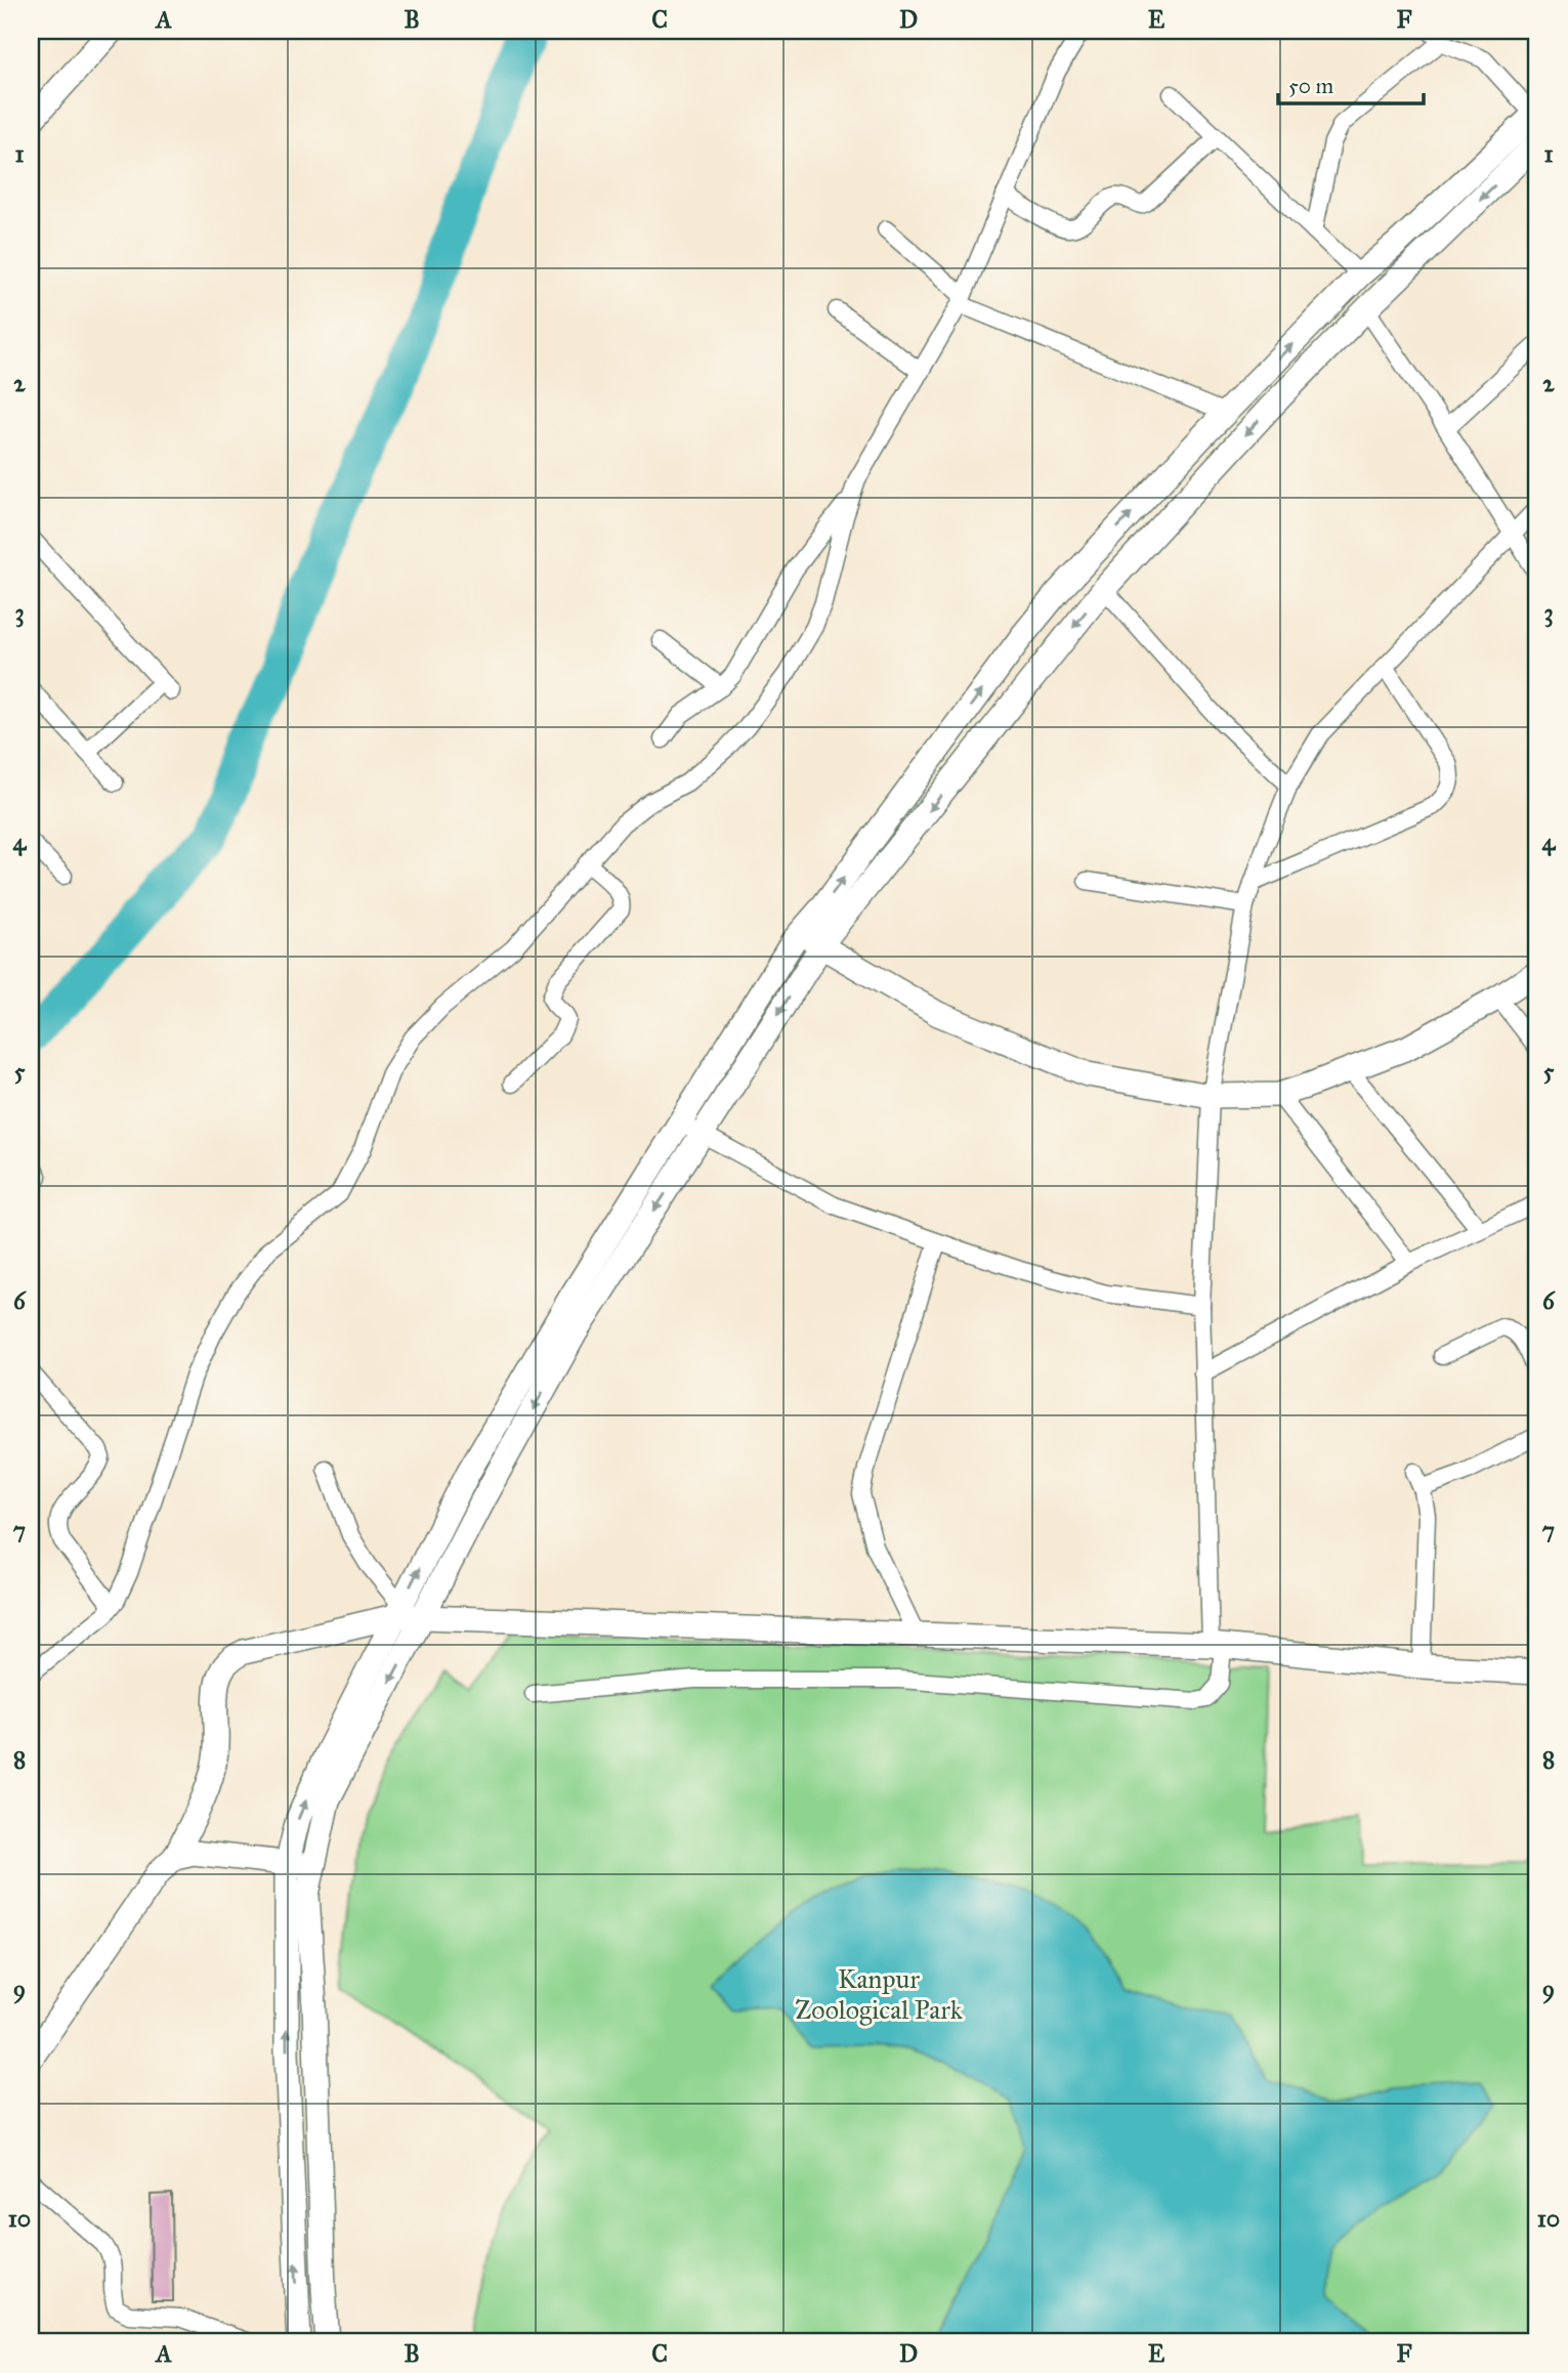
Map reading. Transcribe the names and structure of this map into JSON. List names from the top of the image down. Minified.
{"parks":["Kanpur Zoological Park"],"scale_bar":"50 m","grid":{"columns":["A","B","C","D","E","F"],"rows":["1","2","3","4","5","6","7","8","9","10"]}}
